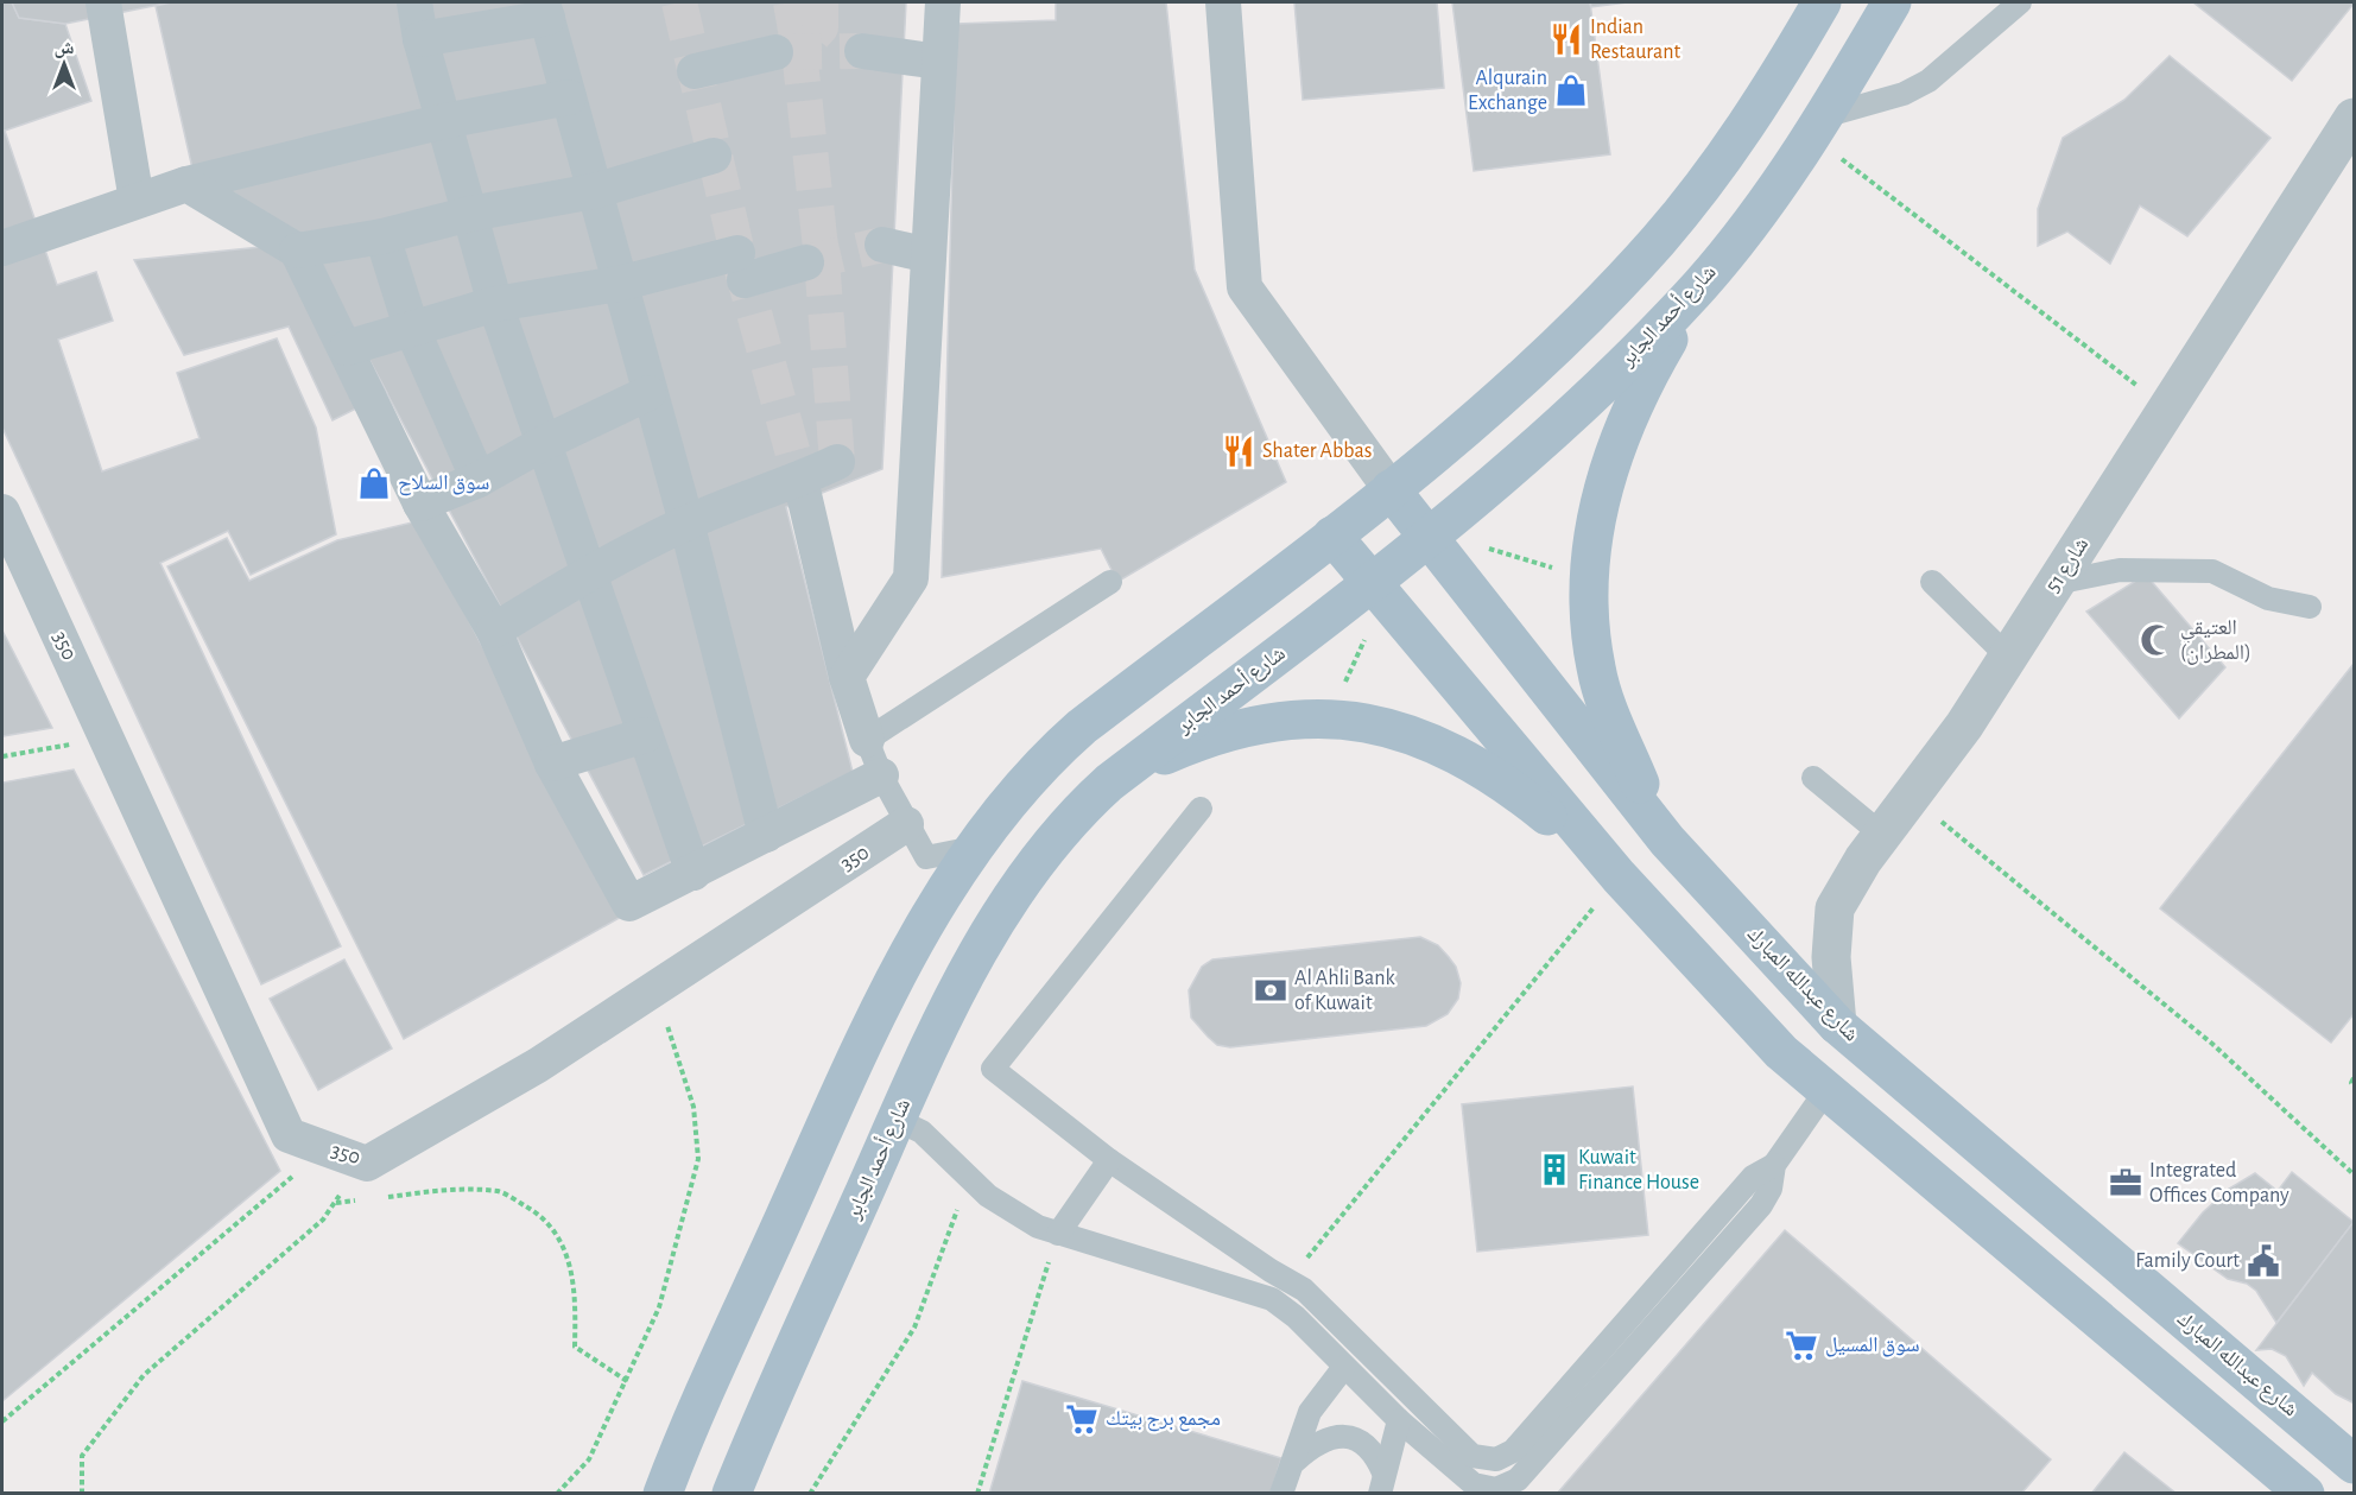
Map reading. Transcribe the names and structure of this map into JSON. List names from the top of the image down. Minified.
{"streets":{"main road":["شارع أحمد الجابر","شارع عبدالله المبارك"],"street":["شارع 51","350"]},"crossings":[["شارع أحمد الجابر","شارع عبدالله المبارك"],["شارع 51","شارع عبدالله المبارك"]],"places":{"restaurant":["Indian Restaurant","Shater Abbas"],"shop":["Alqurain Exchange","سوق السلاح"],"mosque":["العتيقي (المطران)"],"bank":["Al Ahli Bank of Kuwait"],"building":["Kuwait Finance House"],"office":["Integrated Offices Company"],"public building":["Family Court"],"supermarket":["سوق المسيل","مجمع برج بيتك"]},"north":"top"}
